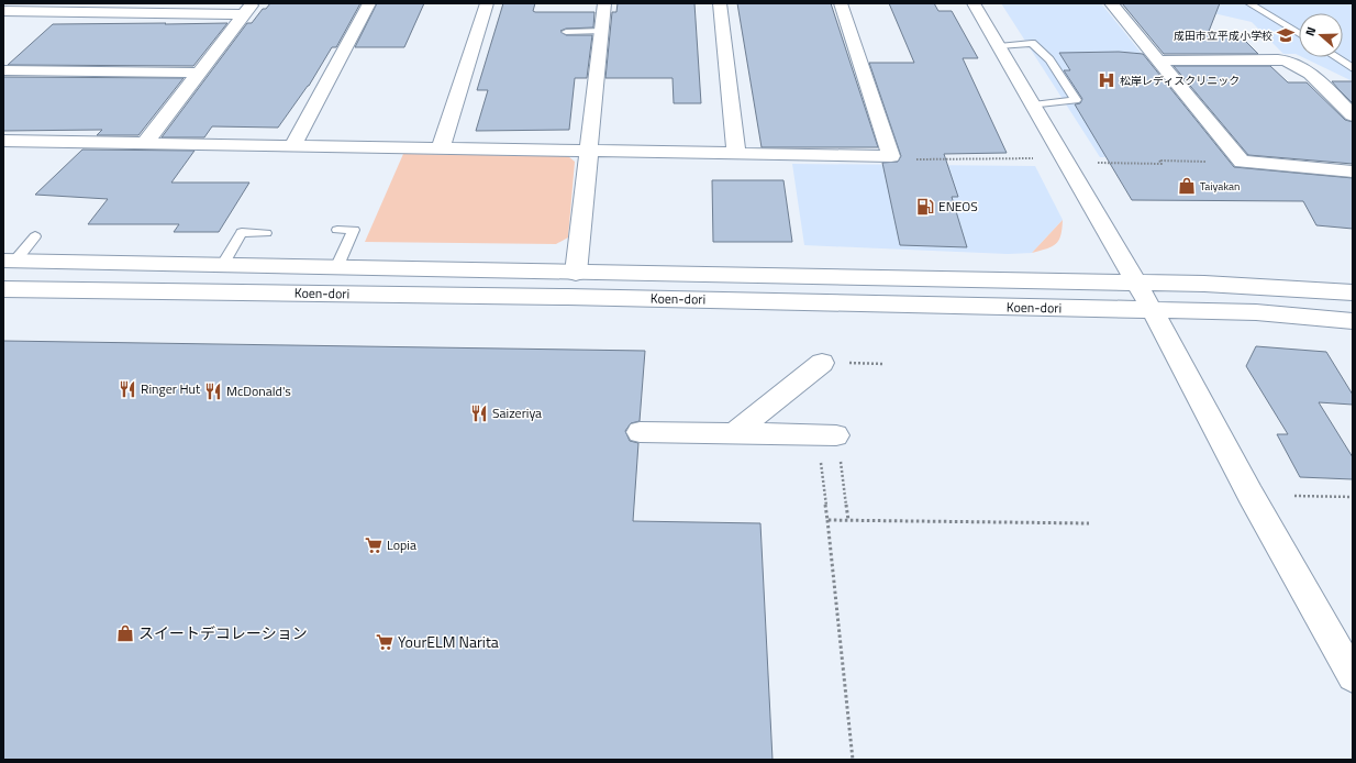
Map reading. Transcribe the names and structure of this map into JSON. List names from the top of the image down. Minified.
{"streets":{"street":["Koen-dori"]},"places":{"school or university":["成田市立平成小学校"],"hospital":["松岸レディスクリニック"],"shop":["Taiyakan","スイートデコレーション"],"fuel station":["ENEOS"],"restaurant":["Ringer Hut","McDonald's","Saizeriya"],"supermarket":["Lopia","YourELM Narita"]},"north":"left"}
